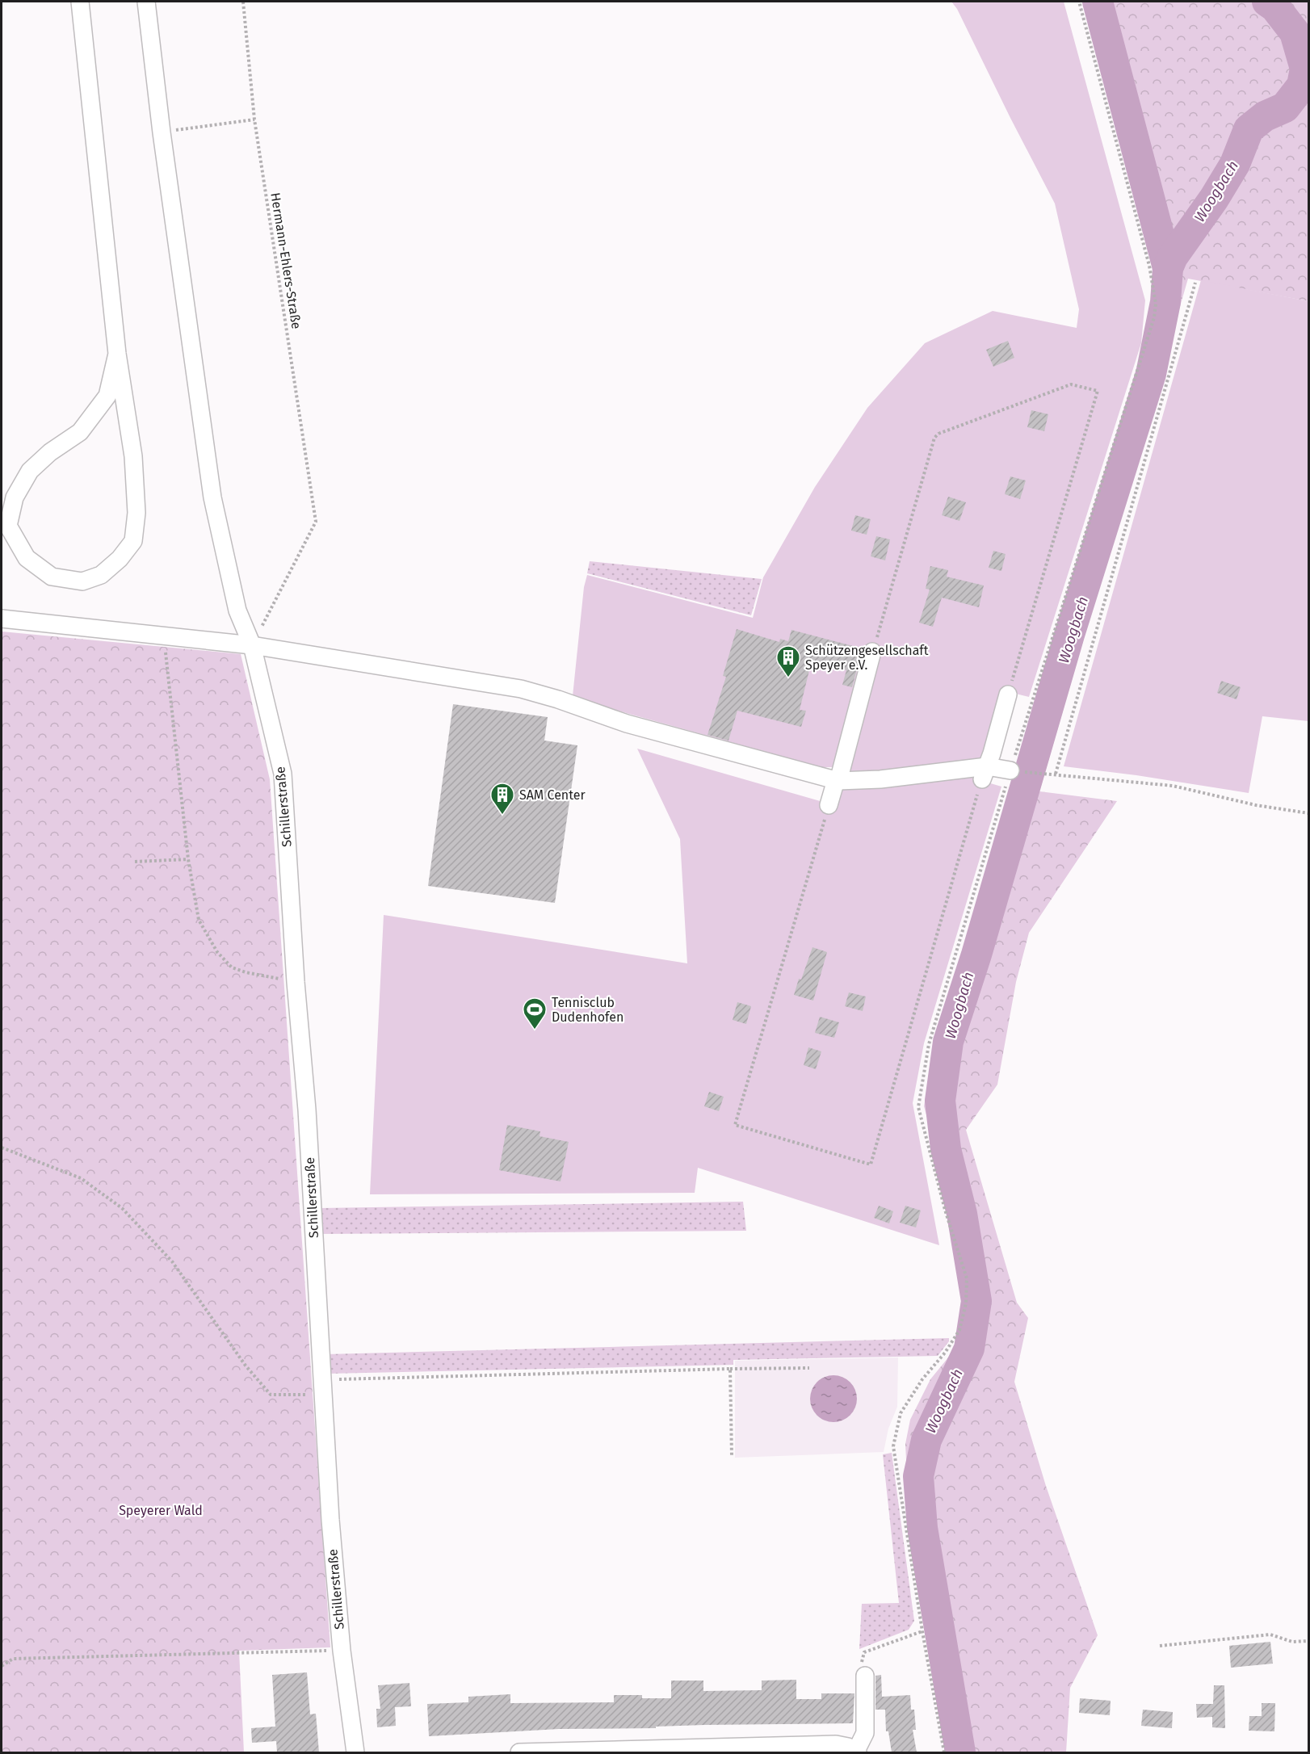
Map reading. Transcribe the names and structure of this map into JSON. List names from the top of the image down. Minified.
{"streets":{"street":["Schillerstraße"],"path":["Hermann-Ehlers-Straße"]},"crossings":[["Hermann-Ehlers-Straße","Schillerstraße"]],"water":["Woogbach"],"parks":["Speyerer Wald"],"places":{"building":["Schützengesellschaft Speyer e.V.","SAM Center"],"sports":["Tennisclub Dudenhofen"]}}
